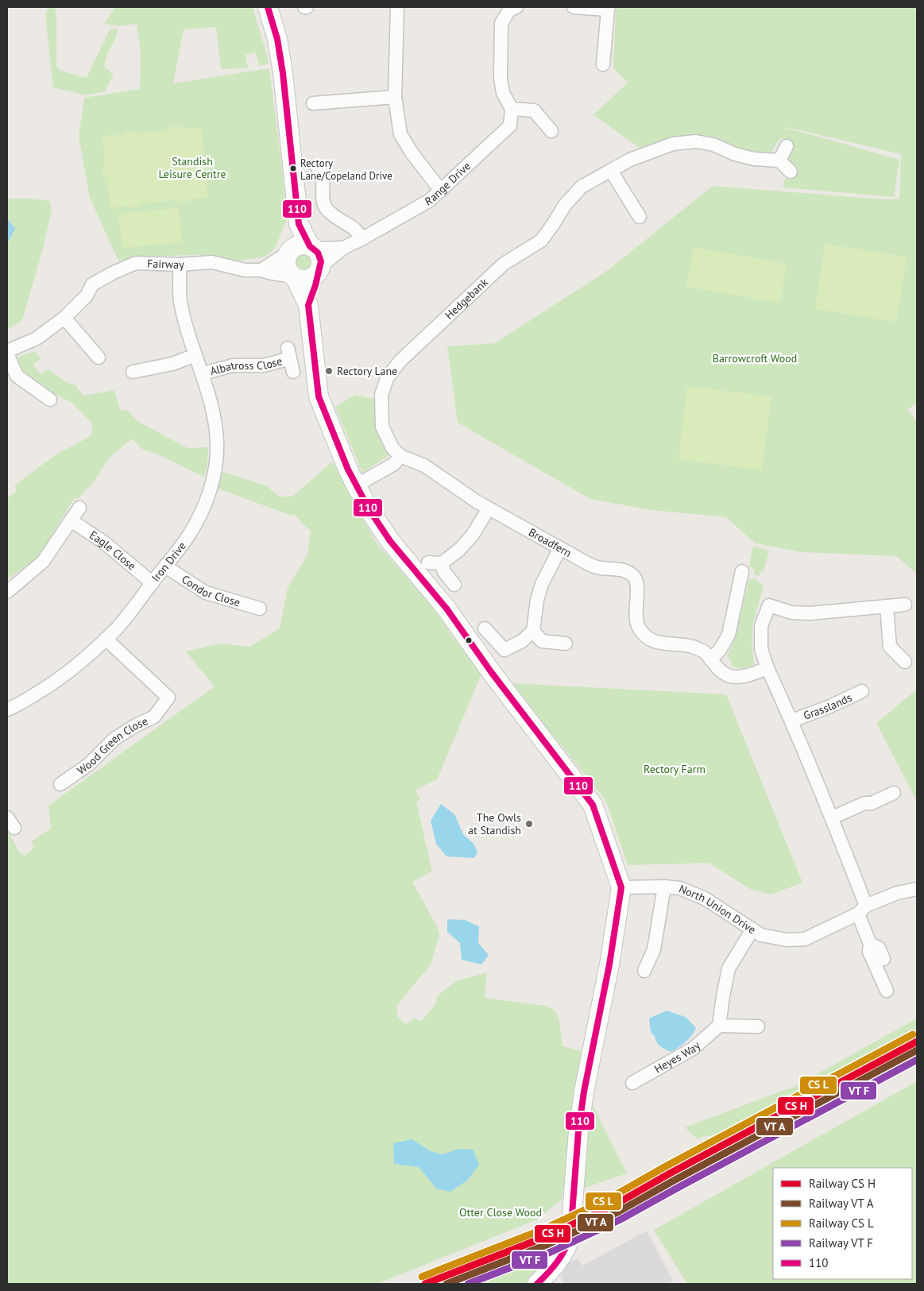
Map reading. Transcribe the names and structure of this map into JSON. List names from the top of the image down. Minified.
{"streets":{"street":["Range Drive","Fairway","Hedgebank","Albatross Close","Broadfern","Eagle Close","Iron Drive","Condor Close","Grasslands","Wood Green Close","North Union Drive","Heyes Way"]},"crossings":[["Range Drive","Fairway"],["Fairway","Iron Drive"],["Hedgebank","Broadfern"],["Albatross Close","Iron Drive"],["Broadfern","Grasslands"],["Eagle Close","Iron Drive"],["Iron Drive","Condor Close"],["Iron Drive","Wood Green Close"],["Grasslands","North Union Drive"]],"parks":["Standish Leisure Centre","Barrowcroft Wood","Rectory Farm","Otter Close Wood"],"places":["Rectory Lane/Copeland Drive","Rectory Lane","The Owls at Standish"],"lines":["transit line 110"],"legend":["Railway CS H","Railway VT A","Railway CS L","Railway VT F","110"]}
